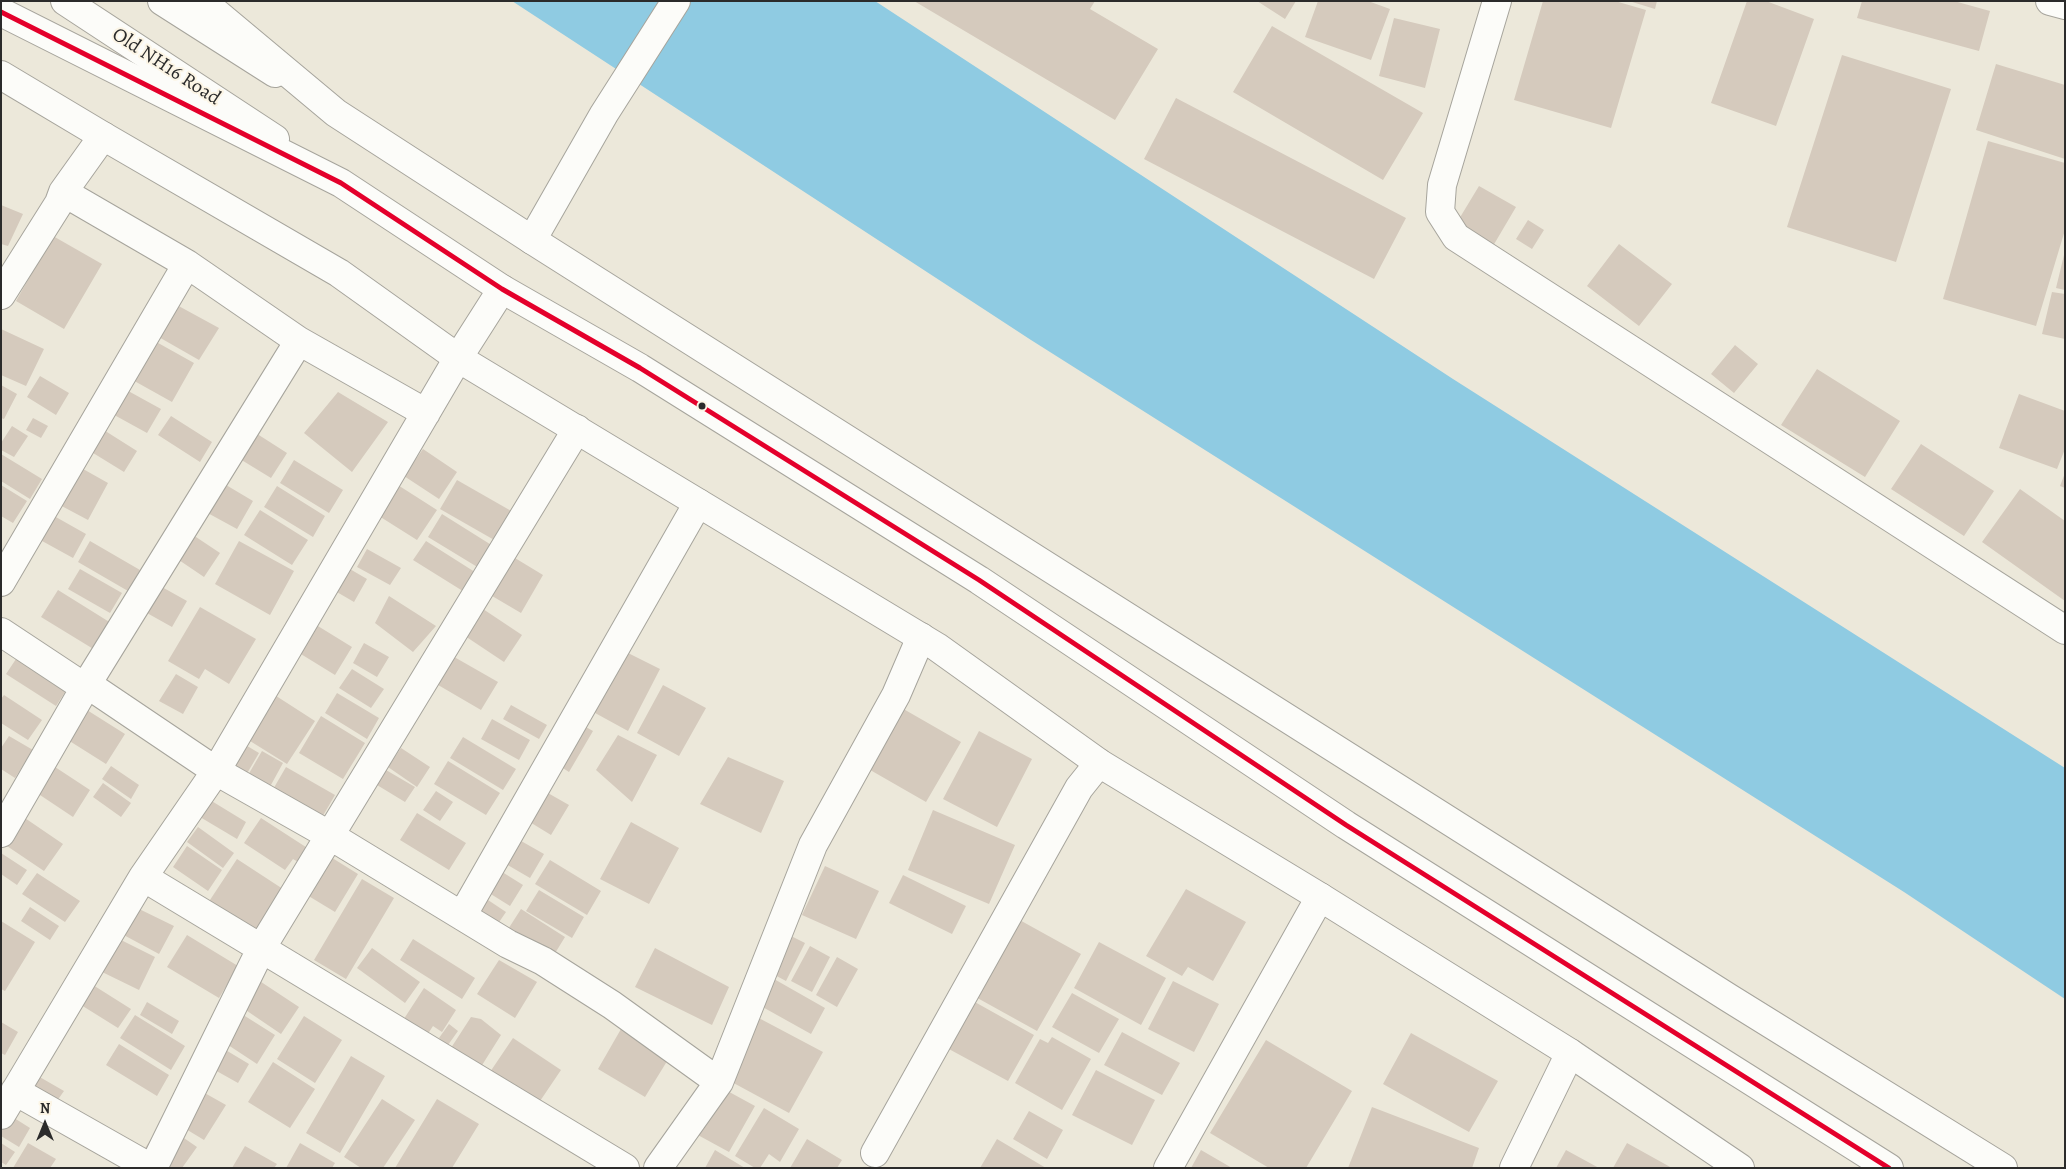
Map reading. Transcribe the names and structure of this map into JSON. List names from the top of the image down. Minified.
{"streets":{"main road":["Old NH16 Road"]},"north":"top"}
